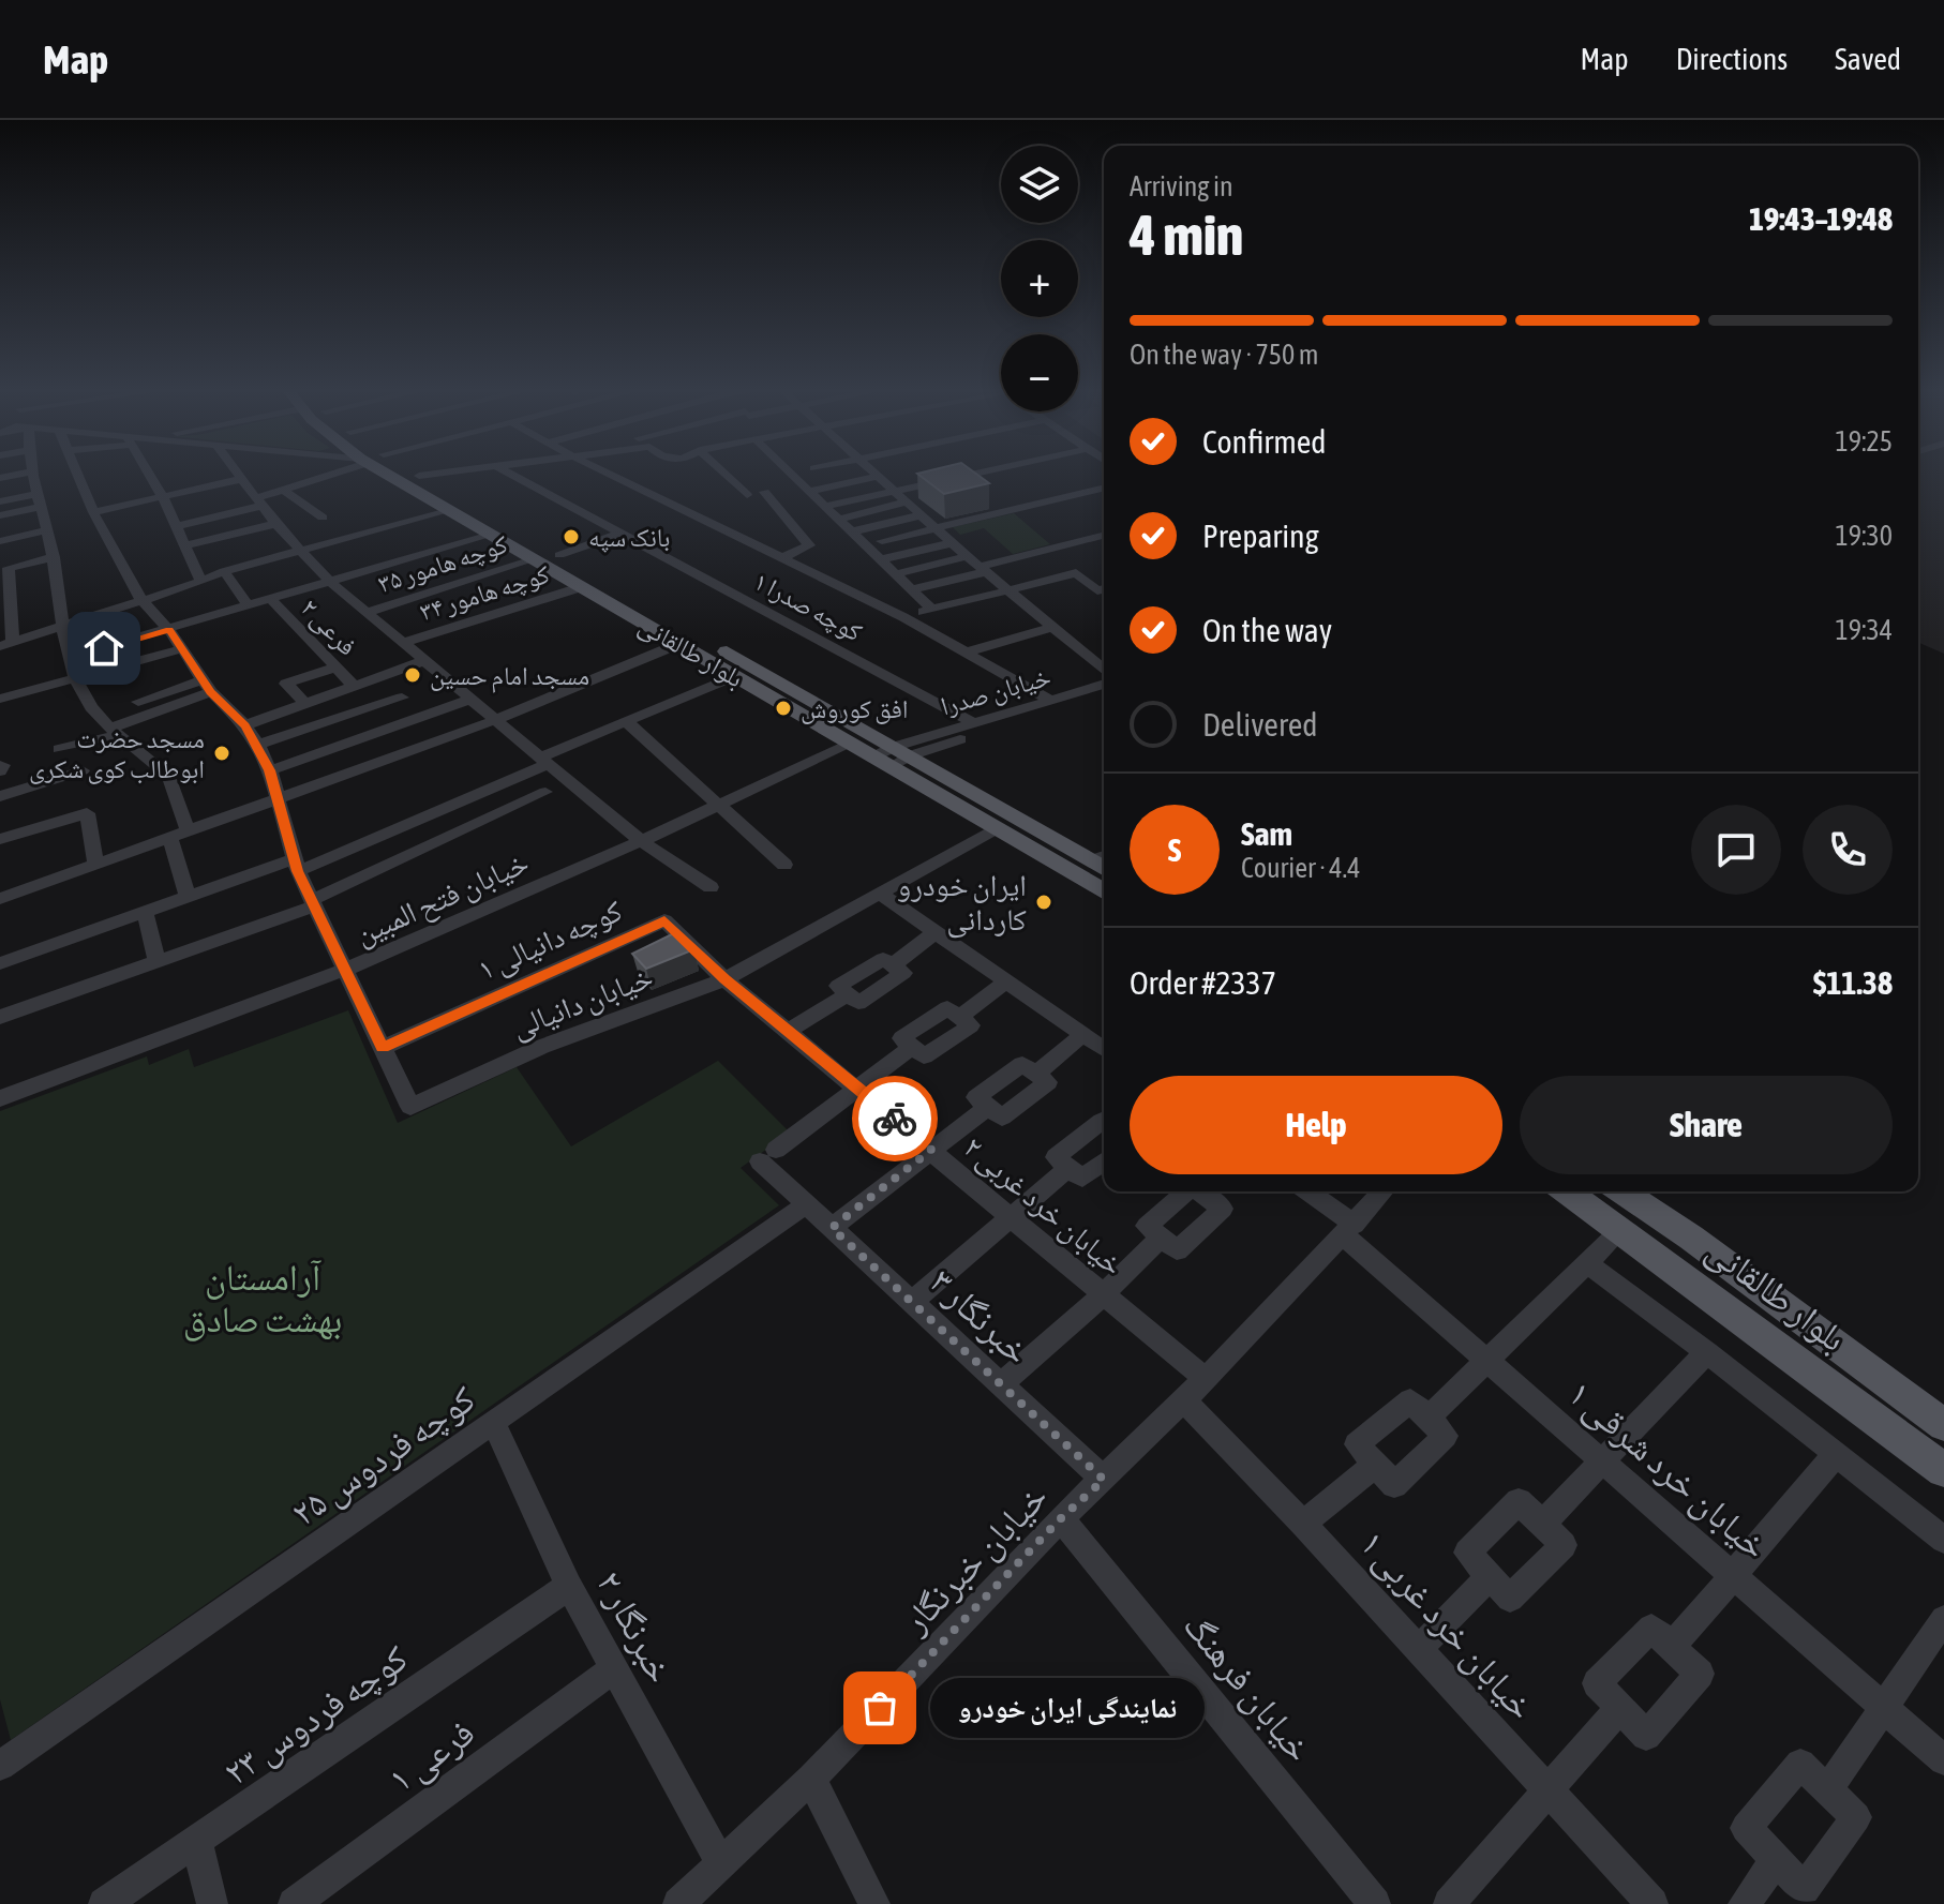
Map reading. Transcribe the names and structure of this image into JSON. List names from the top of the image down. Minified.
{"streets":{"main road":["بلوار طالقانی"],"street":["کوچه هامور ۳۵","کوچه هامور ۳۴","کوچه صدرا ۱","فرعی ۲","خیابان صدرا","خیابان فتح المبین","کوچه دانیالی ۱","خیابان دانیالی","خیابان خرد غربی ۲","خبرنگار ۳","کوچه فردوس ۲۵","خیابان خرد شرقی ۱","خیابان خبرنگار","خیابان خرد غربی ۱","خبرنگار ۲","خیابان فرهنگ","کوچه فردوس ۲۳","فرعی ۱"]},"crossings":[["کوچه هامور ۳۵","بلوار طالقانی"],["کوچه هامور ۳۴","بلوار طالقانی"],["کوچه صدرا ۱","خیابان صدرا"],["بلوار طالقانی","خیابان صدرا"],["بلوار طالقانی","خیابان فتح المبین"],["بلوار طالقانی","خیابان دانیالی"],["خیابان فتح المبین","خیابان دانیالی"],["کوچه دانیالی ۱","خیابان دانیالی"],["کوچه دانیالی ۱","خیابان خرد غربی ۲"],["خیابان دانیالی","خیابان خرد غربی ۲"],["خیابان خرد غربی ۲","خبرنگار ۳"],["خیابان خرد غربی ۲","خیابان خبرنگار"],["خبرنگار ۳","کوچه فردوس ۲۵"],["خبرنگار ۳","خیابان خبرنگار"],["کوچه فردوس ۲۵","خبرنگار ۲"],["خیابان خرد شرقی ۱","خیابان خبرنگار"],["خیابان خبرنگار","خیابان خرد غربی ۱"],["خیابان خبرنگار","خبرنگار ۲"],["خیابان خبرنگار","خیابان فرهنگ"],["خبرنگار ۲","کوچه فردوس ۲۳"],["خبرنگار ۲","فرعی ۱"]],"parks":["آرامستان بهشت صادق"],"places":["بانک سپه","مسجد امام حسین","افق کوروش","مسجد حضرت ابوطالب کوی شکری","ایران خودرو کاردانی","نمایندگی ایران خودرو"],"page":{"header":"Map","nav":["Map","Directions","Saved"],"map_buttons":["+","−"],"heading":["4 min","Arriving in","19:43–19:48"],"panel":["Sam","Courier · 4.4","Order #2337","$11.38"],"bar":"On the way · 750 m","list":[["Confirmed","19:25"],["Preparing","19:30"],["On the way","19:34"],"Delivered"],"round":"S","buttons":["Help","Share"],"bubble":"نمایندگی ایران خودرو"}}
